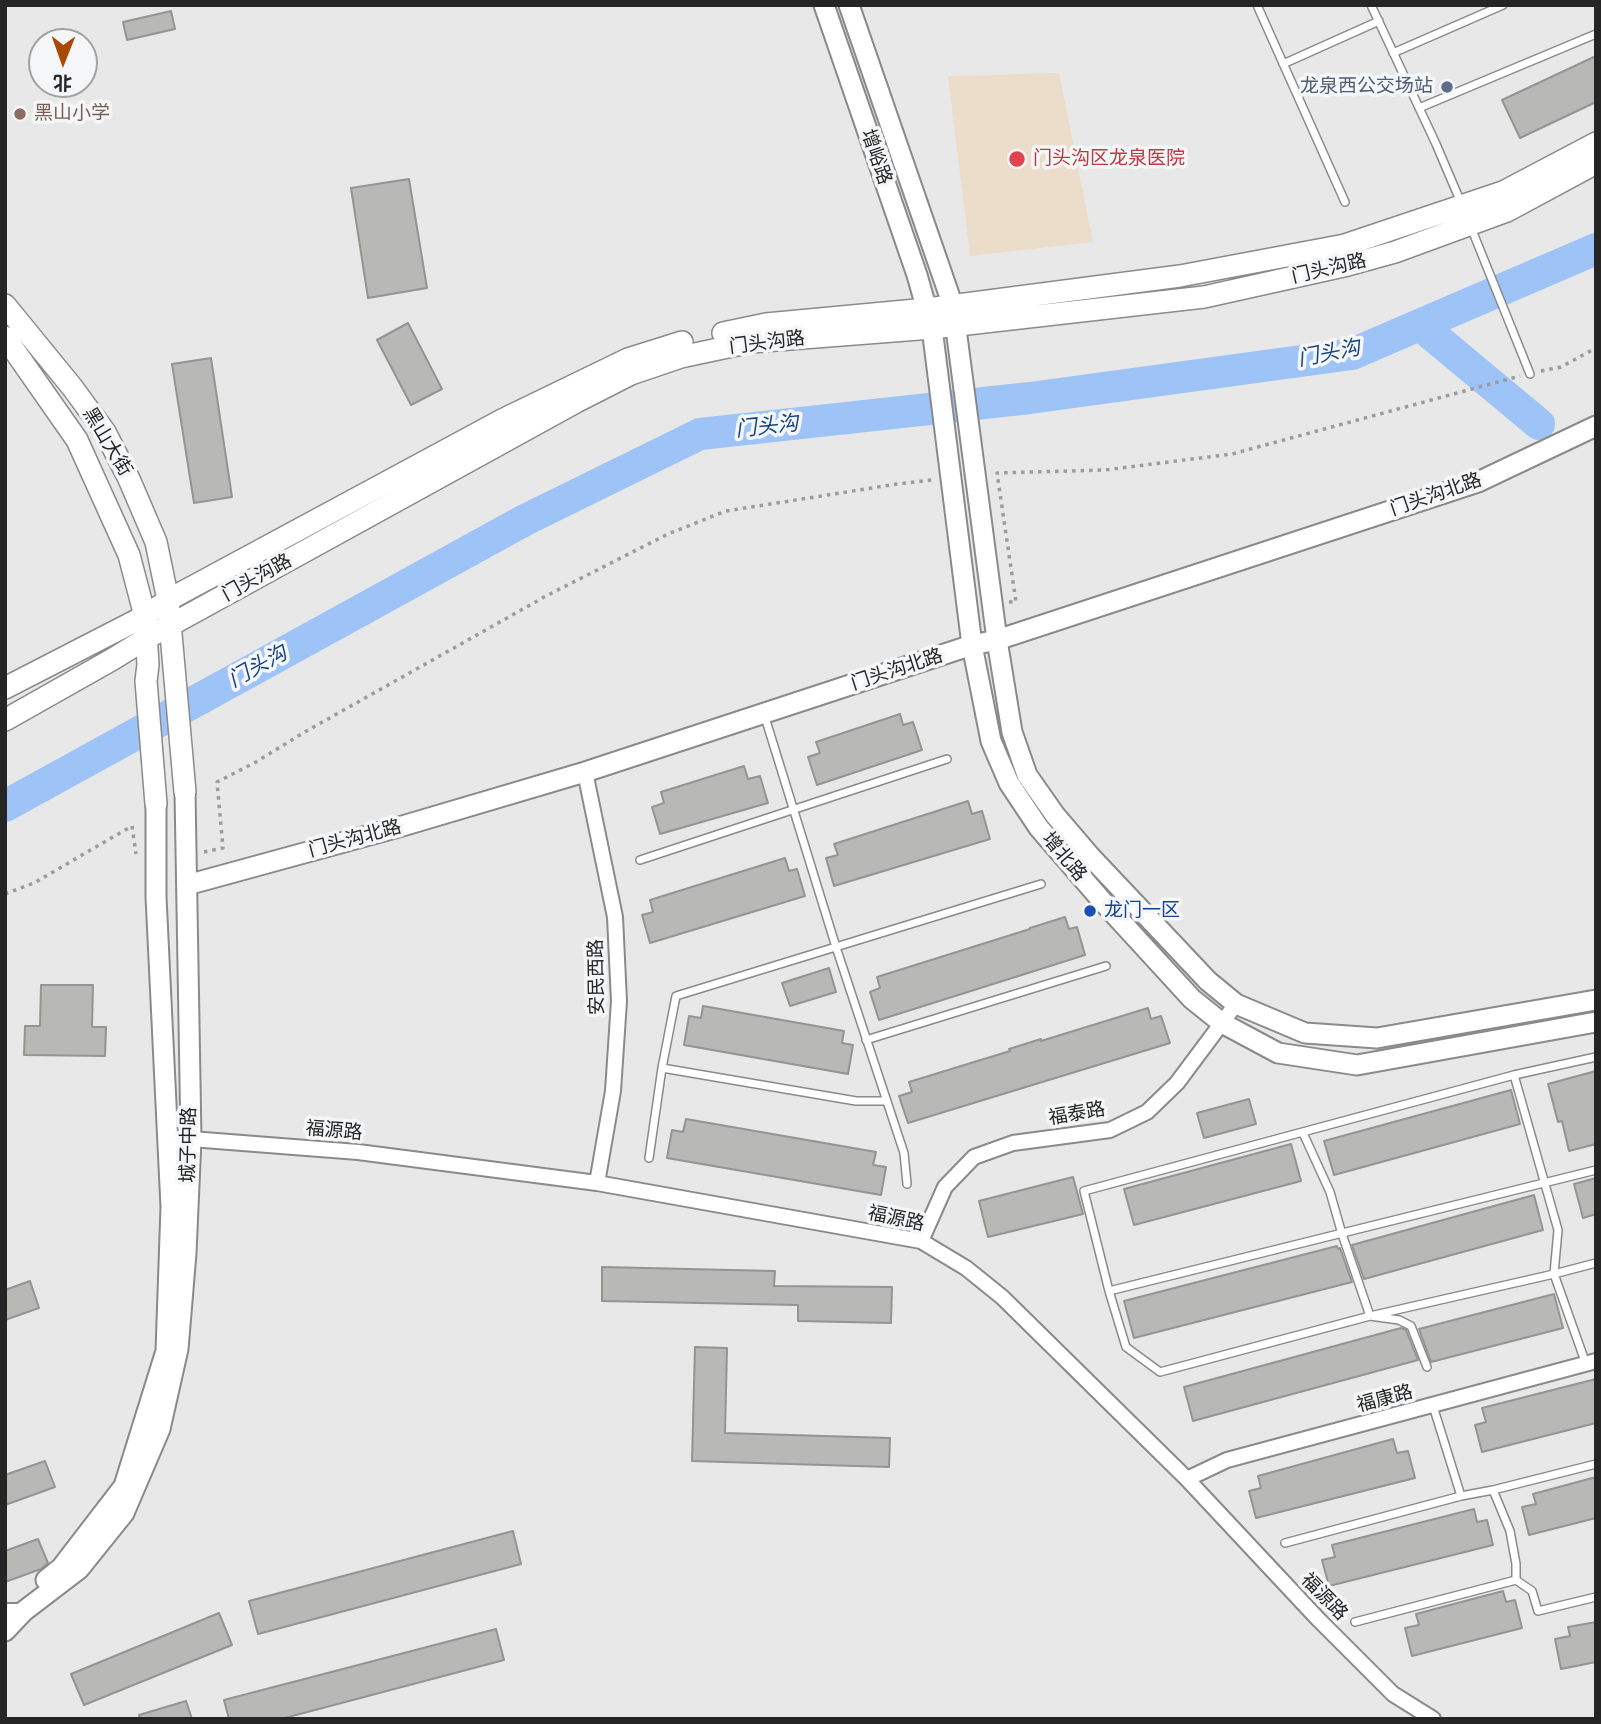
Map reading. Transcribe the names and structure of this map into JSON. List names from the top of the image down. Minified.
{"streets":{"main road":["门头沟路","黑山大街","城子中路"],"street":["增峪路","门头沟北路","增北路","安民西路","福泰路","福源路","福康路"]},"crossings":[["增峪路","门头沟路"],["增峪路","增北路"],["门头沟路","黑山大街"],["门头沟路","增北路"],["门头沟路","城子中路"],["黑山大街","城子中路"],["门头沟北路","增北路"],["门头沟北路","安民西路"],["门头沟北路","城子中路"],["增北路","福泰路"],["安民西路","福源路"],["福泰路","福源路"],["福源路","城子中路"],["福源路","福康路"]],"water":["门头沟"],"places":["龙泉西公交场站","黑山小学","门头沟区龙泉医院","龙门一区"],"north":"bottom"}
